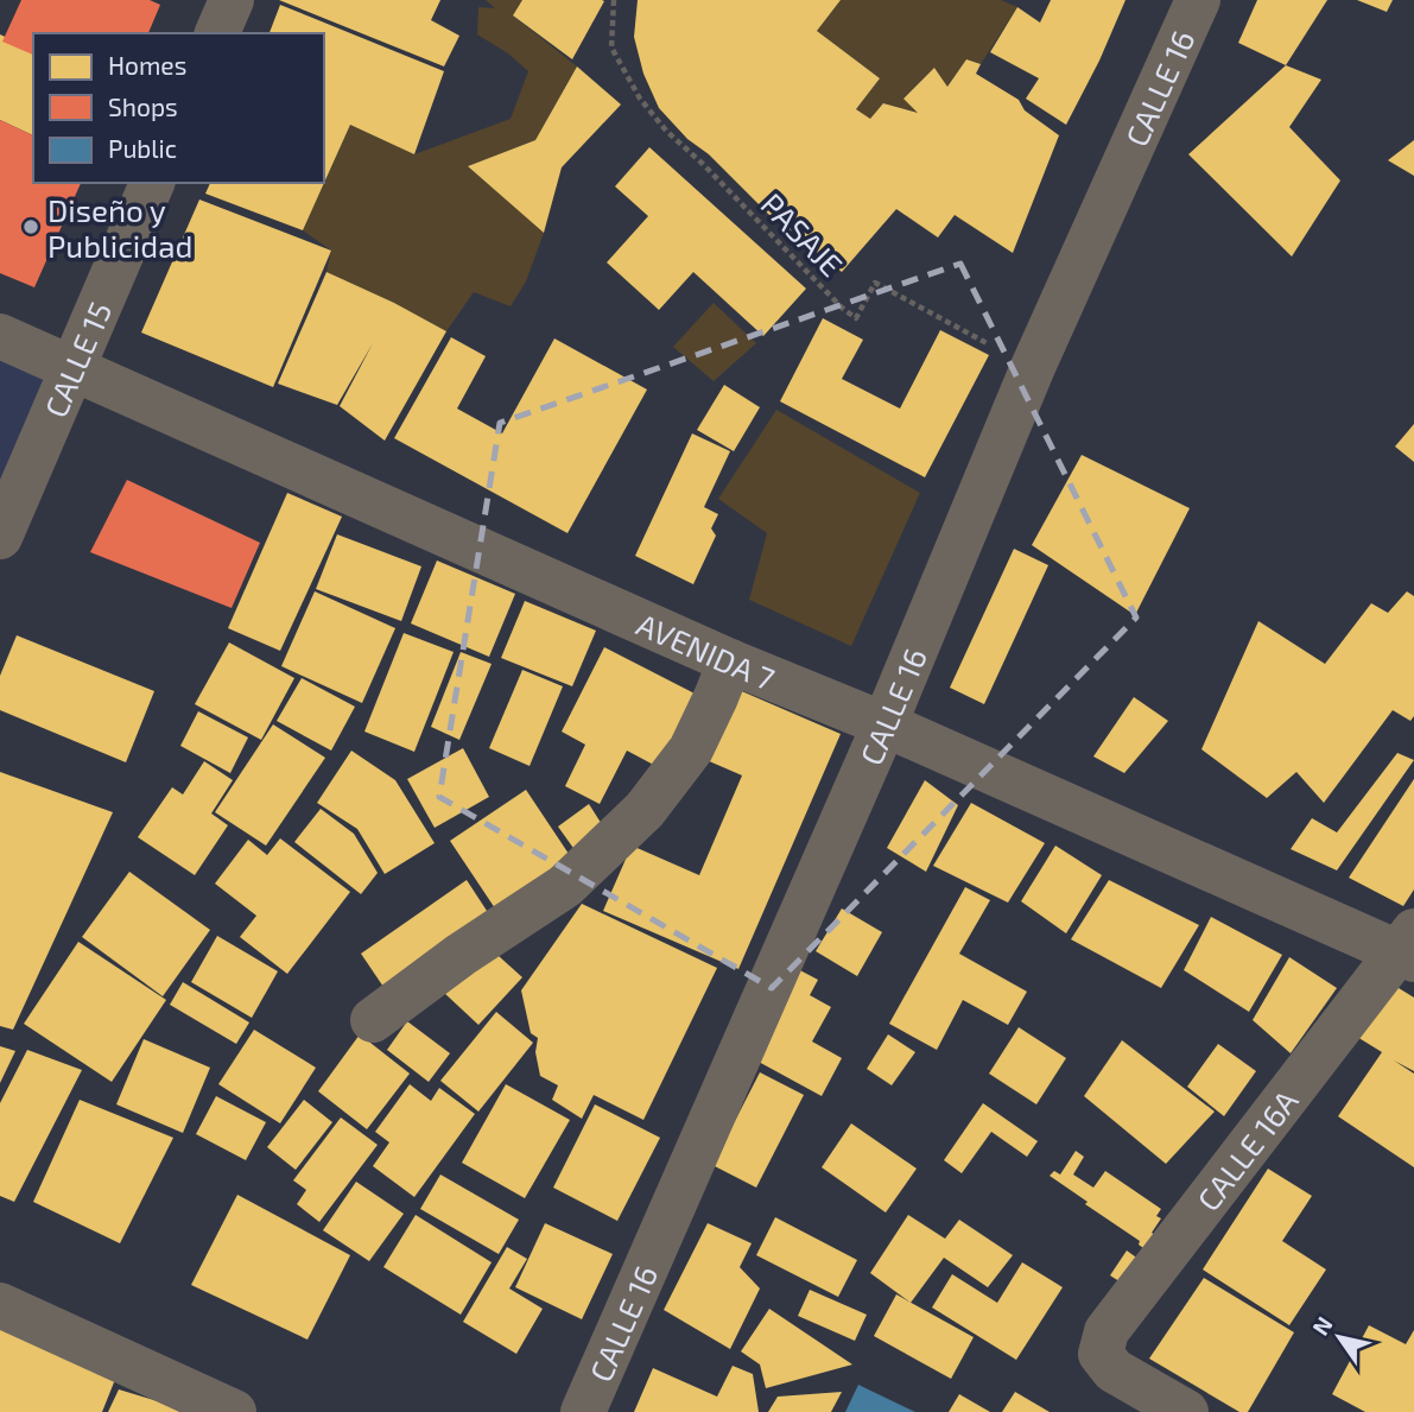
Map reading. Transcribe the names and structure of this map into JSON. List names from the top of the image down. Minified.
{"streets":{"street":["CALLE 16","CALLE 15","AVENIDA 7","CALLE 16A"],"path":["PASAJE"]},"crossings":[["CALLE 16","PASAJE"],["CALLE 16","AVENIDA 7"],["CALLE 15","AVENIDA 7"],["AVENIDA 7","CALLE 16A"]],"places":["Diseño y Publicidad"],"legend":["Homes","Shops","Public"],"north":"top left"}
